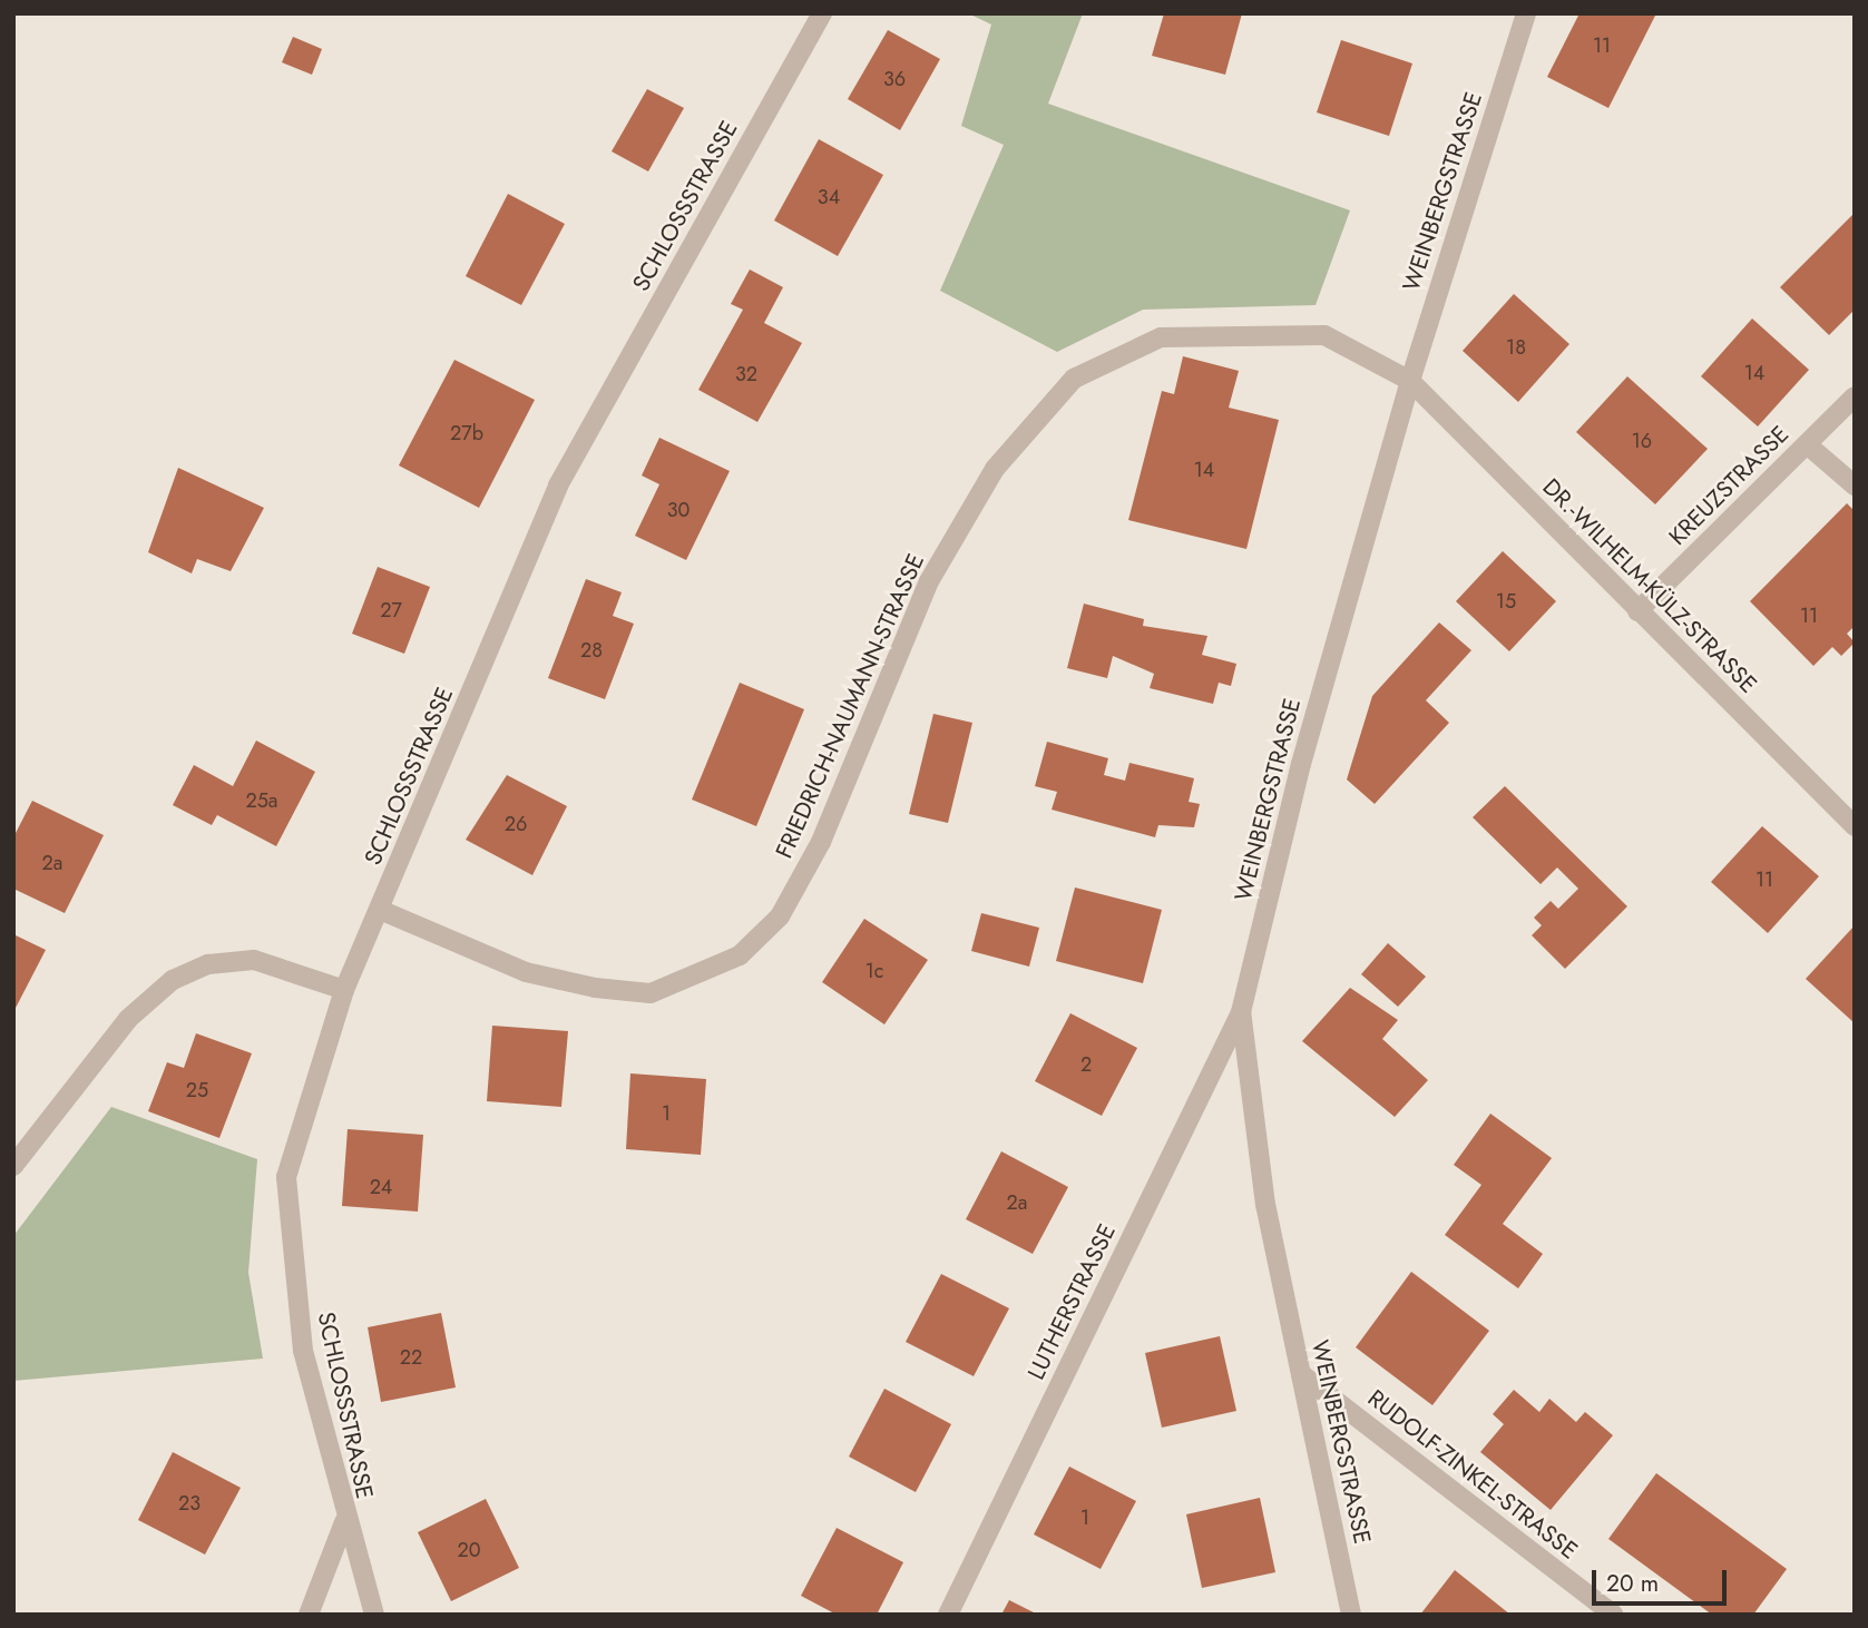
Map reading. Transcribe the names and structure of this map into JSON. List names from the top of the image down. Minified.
{"streets":{"street":["WEINBERGSTRASSE","SCHLOSSSTRASSE","KREUZSTRASSE","DR.-WILHELM-KÜLZ-STRASSE","FRIEDRICH-NAUMANN-STRASSE","LUTHERSTRASSE","RUDOLF-ZINKEL-STRASSE"]},"crossings":[["WEINBERGSTRASSE","DR.-WILHELM-KÜLZ-STRASSE"],["WEINBERGSTRASSE","FRIEDRICH-NAUMANN-STRASSE"],["WEINBERGSTRASSE","LUTHERSTRASSE"],["WEINBERGSTRASSE","RUDOLF-ZINKEL-STRASSE"],["SCHLOSSSTRASSE","FRIEDRICH-NAUMANN-STRASSE"],["KREUZSTRASSE","DR.-WILHELM-KÜLZ-STRASSE"],["DR.-WILHELM-KÜLZ-STRASSE","FRIEDRICH-NAUMANN-STRASSE"]],"house_numbers":["11","36","34","18","14","32","27b","16","14","30","15","27","11","28","25a","26","2a","11","1c","2","25","1","24","2a","22","23","1","20"],"scale_bar":"20 m"}
